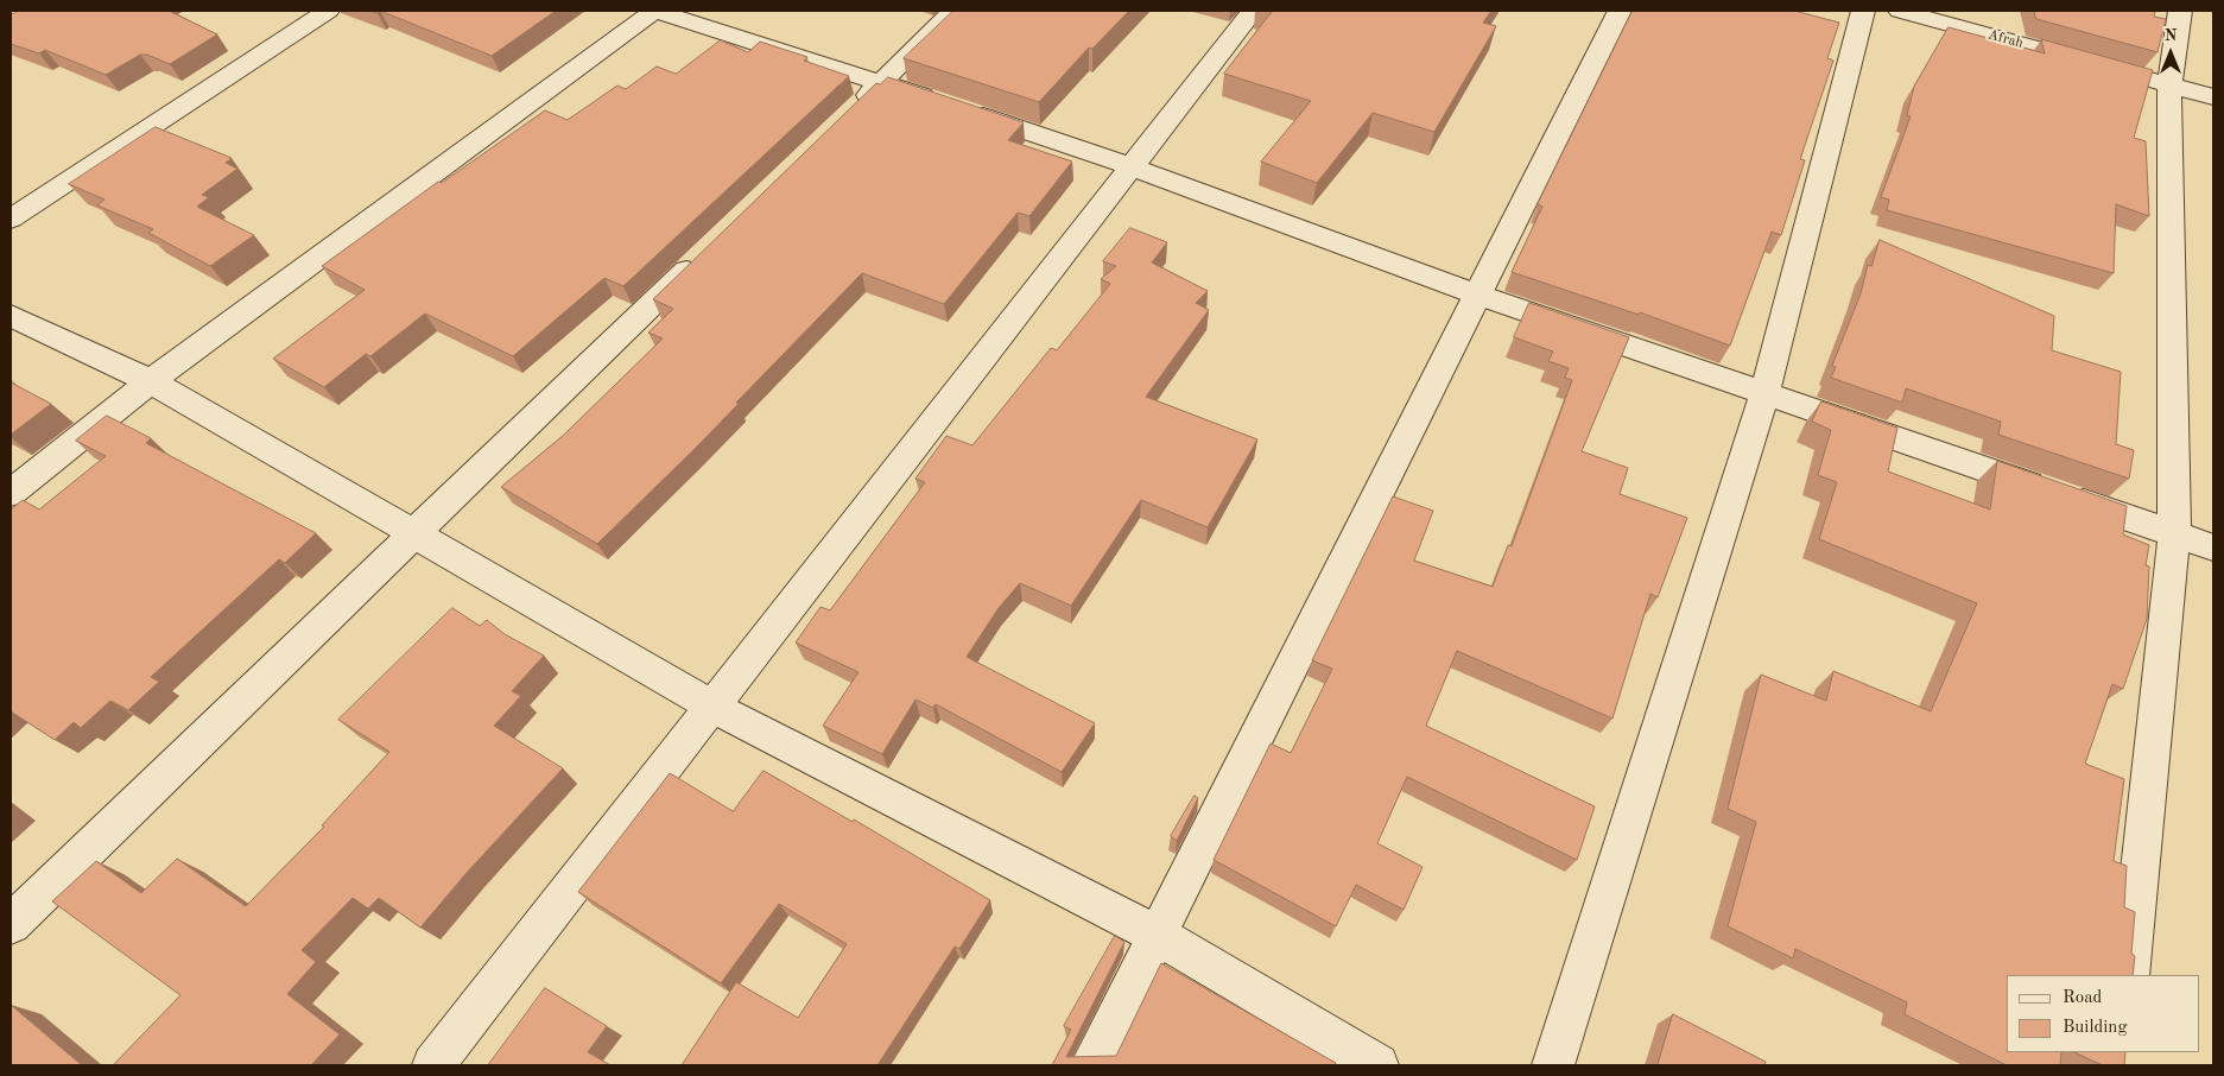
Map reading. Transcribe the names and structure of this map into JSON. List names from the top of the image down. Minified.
{"streets":{"street":["Afrah"]},"legend":["Road","Building"],"north":"top"}
